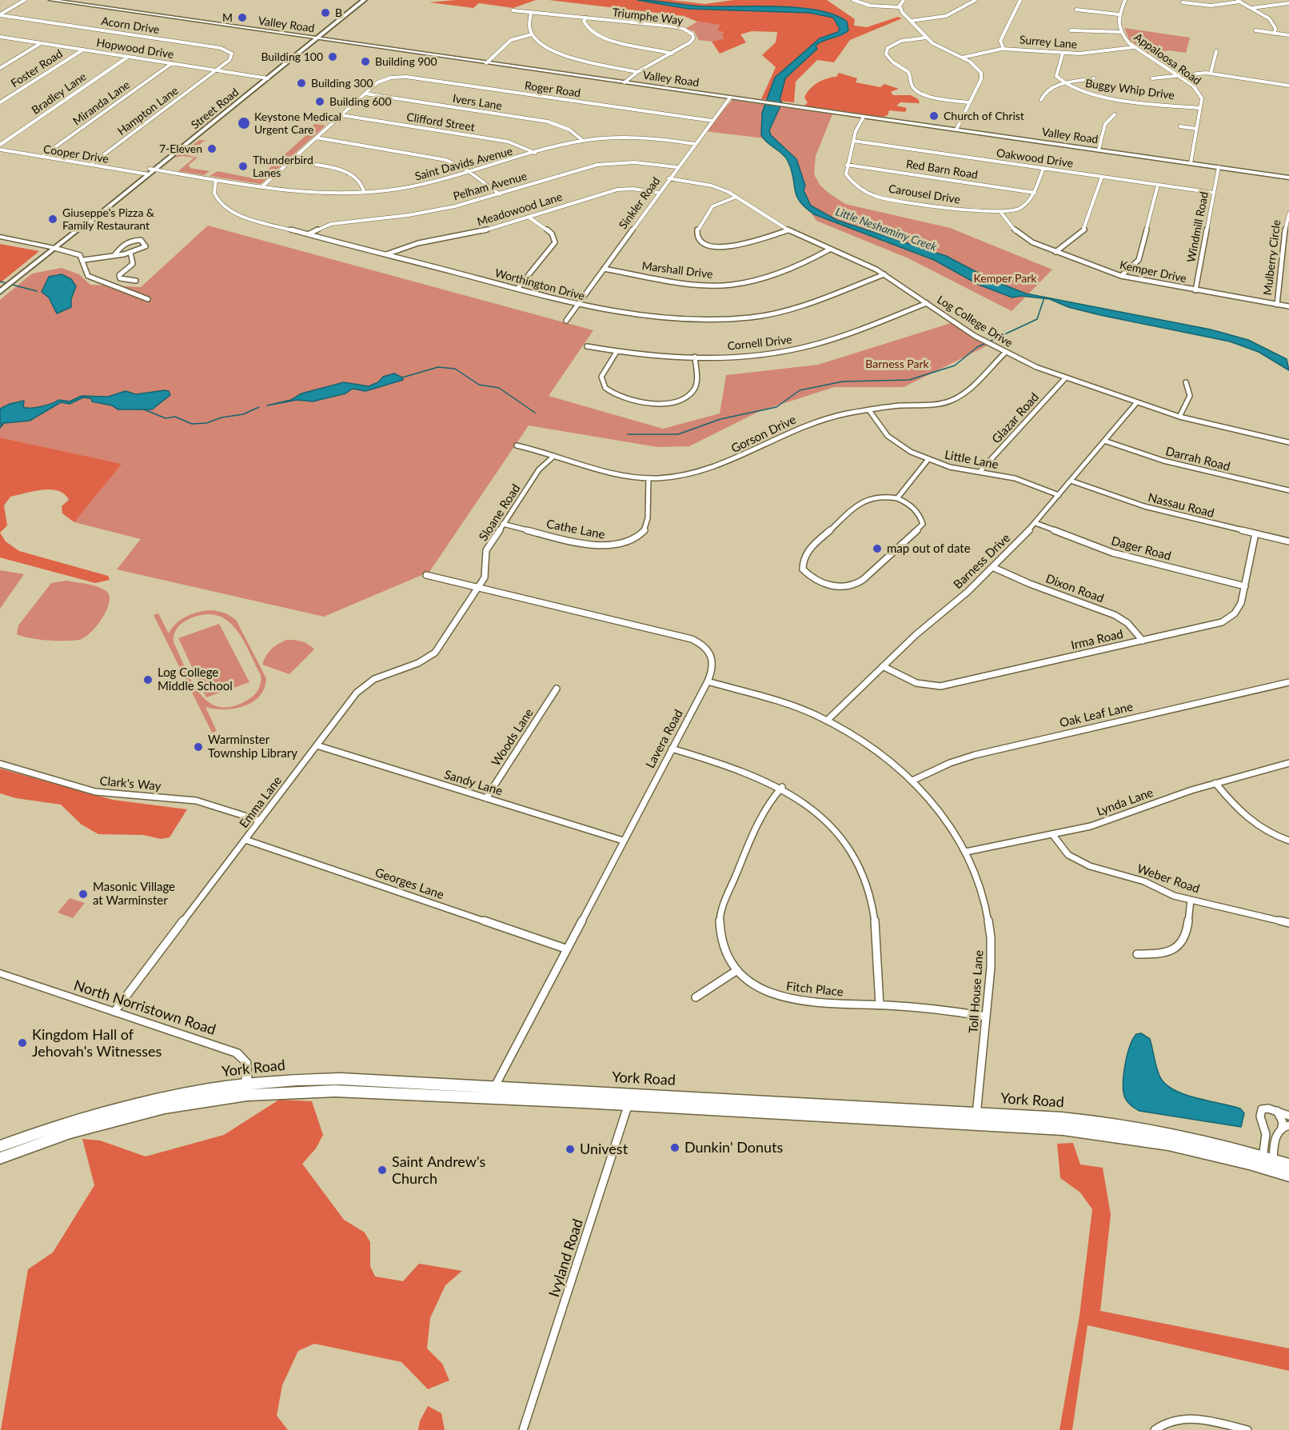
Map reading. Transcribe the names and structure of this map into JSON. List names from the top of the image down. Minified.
{"streets":{"highway":["York Road"],"main road":["Street Road"],"street":["Triumphe Way","Valley Road","Acorn Drive","Surrey Lane","Hopwood Drive","Appaloosa Road","Foster Road","Roger Road","Buggy Whip Drive","Bradley Lane","Ivers Lane","Miranda Lane","Hampton Lane","Clifford Street","Cooper Drive","Oakwood Drive","Saint Davids Avenue","Red Barn Road","Pelham Avenue","Carousel Drive","Sinkler Road","Meadowood Lane","Windmill Road","Mulberry Circle","Marshall Drive","Kemper Drive","Worthington Drive","Log College Drive","Cornell Drive","Glazar Road","Gorson Drive","Darrah Road","Little Lane","Nassau Road","Sloane Road","Cathe Lane","Dager Road","Barness Drive","Dixon Road","Irma Road","Oak Leaf Lane","Woods Lane","Lavera Road","Sandy Lane","Clark's Way","Emma Lane","Lynda Lane","Weber Road","Georges Lane","Fitch Place","Toll House Lane","North Norristown Road","Ivyland Road"]},"crossings":[["Triumphe Way","Valley Road"],["Valley Road","Street Road"],["Valley Road","Sinkler Road"],["Valley Road","Windmill Road"],["Acorn Drive","Hopwood Drive"],["Acorn Drive","Hampton Lane"],["Surrey Lane","Appaloosa Road"],["Hopwood Drive","Foster Road"],["Hopwood Drive","Bradley Lane"],["Hopwood Drive","Miranda Lane"],["Hopwood Drive","Street Road"],["Hopwood Drive","Hampton Lane"],["Appaloosa Road","Buggy Whip Drive"],["Roger Road","Ivers Lane"],["Roger Road","Sinkler Road"],["Ivers Lane","Saint Davids Avenue"],["Miranda Lane","Cooper Drive"],["Street Road","Cooper Drive"],["Street Road","Saint Davids Avenue"],["Hampton Lane","Cooper Drive"],["Clifford Street","Saint Davids Avenue"],["Cooper Drive","Saint Davids Avenue"],["Oakwood Drive","Carousel Drive"],["Oakwood Drive","Windmill Road"],["Saint Davids Avenue","Sinkler Road"],["Saint Davids Avenue","Worthington Drive"],["Red Barn Road","Carousel Drive"],["Pelham Avenue","Sinkler Road"],["Pelham Avenue","Worthington Drive"],["Carousel Drive","Kemper Drive"],["Sinkler Road","Meadowood Lane"],["Sinkler Road","Marshall Drive"],["Sinkler Road","Worthington Drive"],["Sinkler Road","Log College Drive"],["Meadowood Lane","Worthington Drive"],["Windmill Road","Kemper Drive"],["Mulberry Circle","Kemper Drive"],["Marshall Drive","Log College Drive"],["Worthington Drive","Log College Drive"],["Log College Drive","Cornell Drive"],["Log College Drive","Glazar Road"],["Log College Drive","Gorson Drive"],["Log College Drive","Barness Drive"],["Glazar Road","Little Lane"],["Gorson Drive","Little Lane"],["Gorson Drive","Sloane Road"],["Gorson Drive","Cathe Lane"],["Darrah Road","Barness Drive"],["Little Lane","Barness Drive"],["Nassau Road","Barness Drive"],["Nassau Road","Irma Road"],["Sloane Road","Cathe Lane"],["Sloane Road","Lavera Road"],["Sloane Road","Emma Lane"],["Dager Road","Barness Drive"],["Dager Road","Irma Road"],["Barness Drive","Dixon Road"],["Barness Drive","Irma Road"],["Barness Drive","Toll House Lane"],["Dixon Road","Irma Road"],["Oak Leaf Lane","Toll House Lane"],["Woods Lane","Sandy Lane"],["Lavera Road","Sandy Lane"],["Lavera Road","Emma Lane"],["Lavera Road","Georges Lane"],["Lavera Road","Toll House Lane"],["Lavera Road","York Road"],["Sandy Lane","Emma Lane"],["Clark's Way","Emma Lane"],["Emma Lane","Georges Lane"],["Emma Lane","North Norristown Road"],["Lynda Lane","Weber Road"],["Lynda Lane","Toll House Lane"],["Fitch Place","Toll House Lane"],["Toll House Lane","York Road"],["North Norristown Road","York Road"],["York Road","Ivyland Road"]],"water":["Little Neshaminy Creek"],"parks":["Kemper Park","Barness Park"],"places":["B","M","Building 100","Building 900","Building 300","Building 600","Church of Christ","Keystone Medical Urgent Care","7-Eleven","Thunderbird Lanes","Giuseppe's Pizza & Family Restaurant","map out of date","Log College Middle School","Warminster Township Library","Masonic Village at Warminster","Kingdom Hall of Jehovah's Witnesses","Dunkin' Donuts","Univest","Saint Andrew's Church"]}
